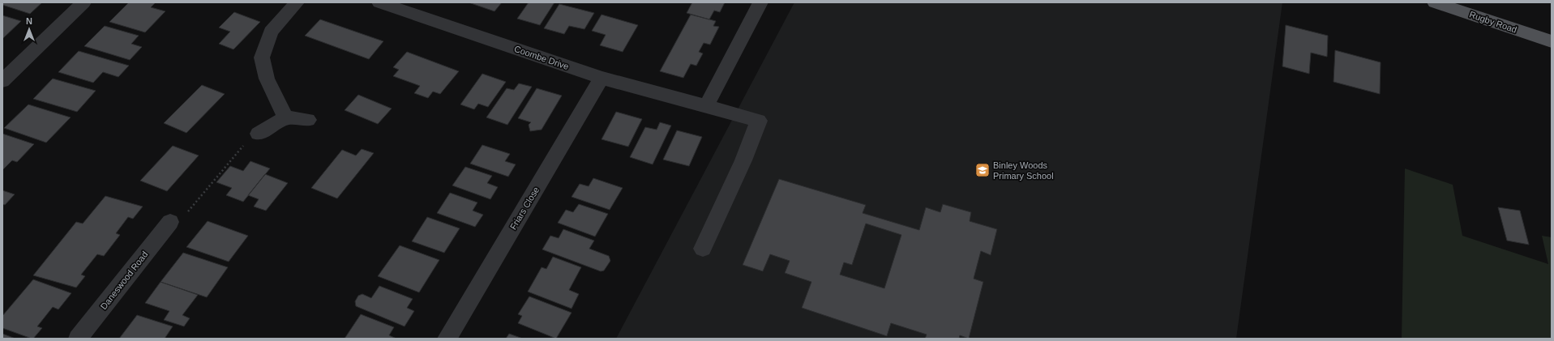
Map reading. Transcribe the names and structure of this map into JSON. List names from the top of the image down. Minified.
{"streets":{"main road":["Rugby Road"],"street":["Coombe Drive","Friars Close","Daneswood Road"]},"crossings":[["Coombe Drive","Friars Close"]],"places":{"school or university":["Binley Woods Primary School"]},"north":"top"}
